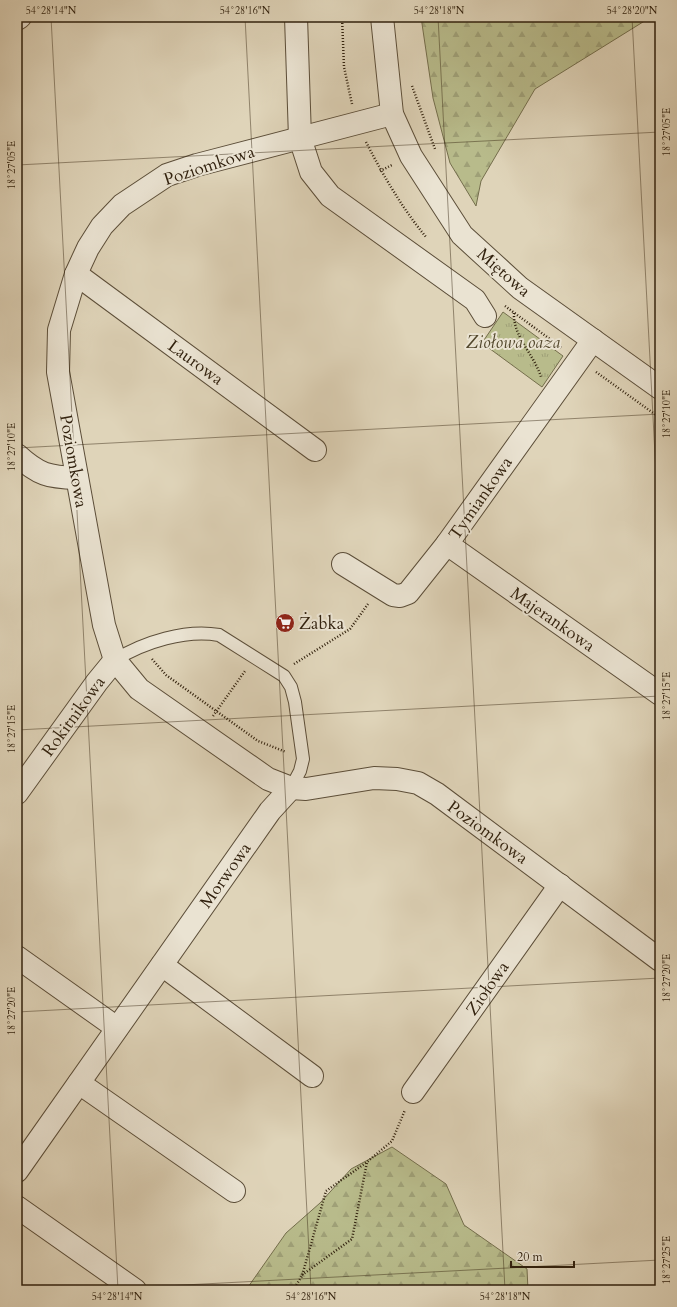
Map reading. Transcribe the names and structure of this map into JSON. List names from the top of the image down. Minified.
{"streets":{"street":["Poziomkowa","Miętowa","Laurowa","Tymiankowa","Majerankowa","Rokitnikowa","Morwowa","Ziołowa"]},"crossings":[["Poziomkowa","Laurowa"],["Poziomkowa","Rokitnikowa"],["Poziomkowa","Morwowa"],["Poziomkowa","Ziołowa"],["Miętowa","Tymiankowa"],["Tymiankowa","Majerankowa"]],"parks":["Ziołowa oaza"],"places":{"supermarket":["Żabka"]},"scale_bar":"20 m","coordinates":["54°28'14\"N","54°28'16\"N","54°28'18\"N","54°28'20\"N","18°27'05\"E","18°27'10\"E","18°27'15\"E","18°27'20\"E","18°27'25\"E"]}
